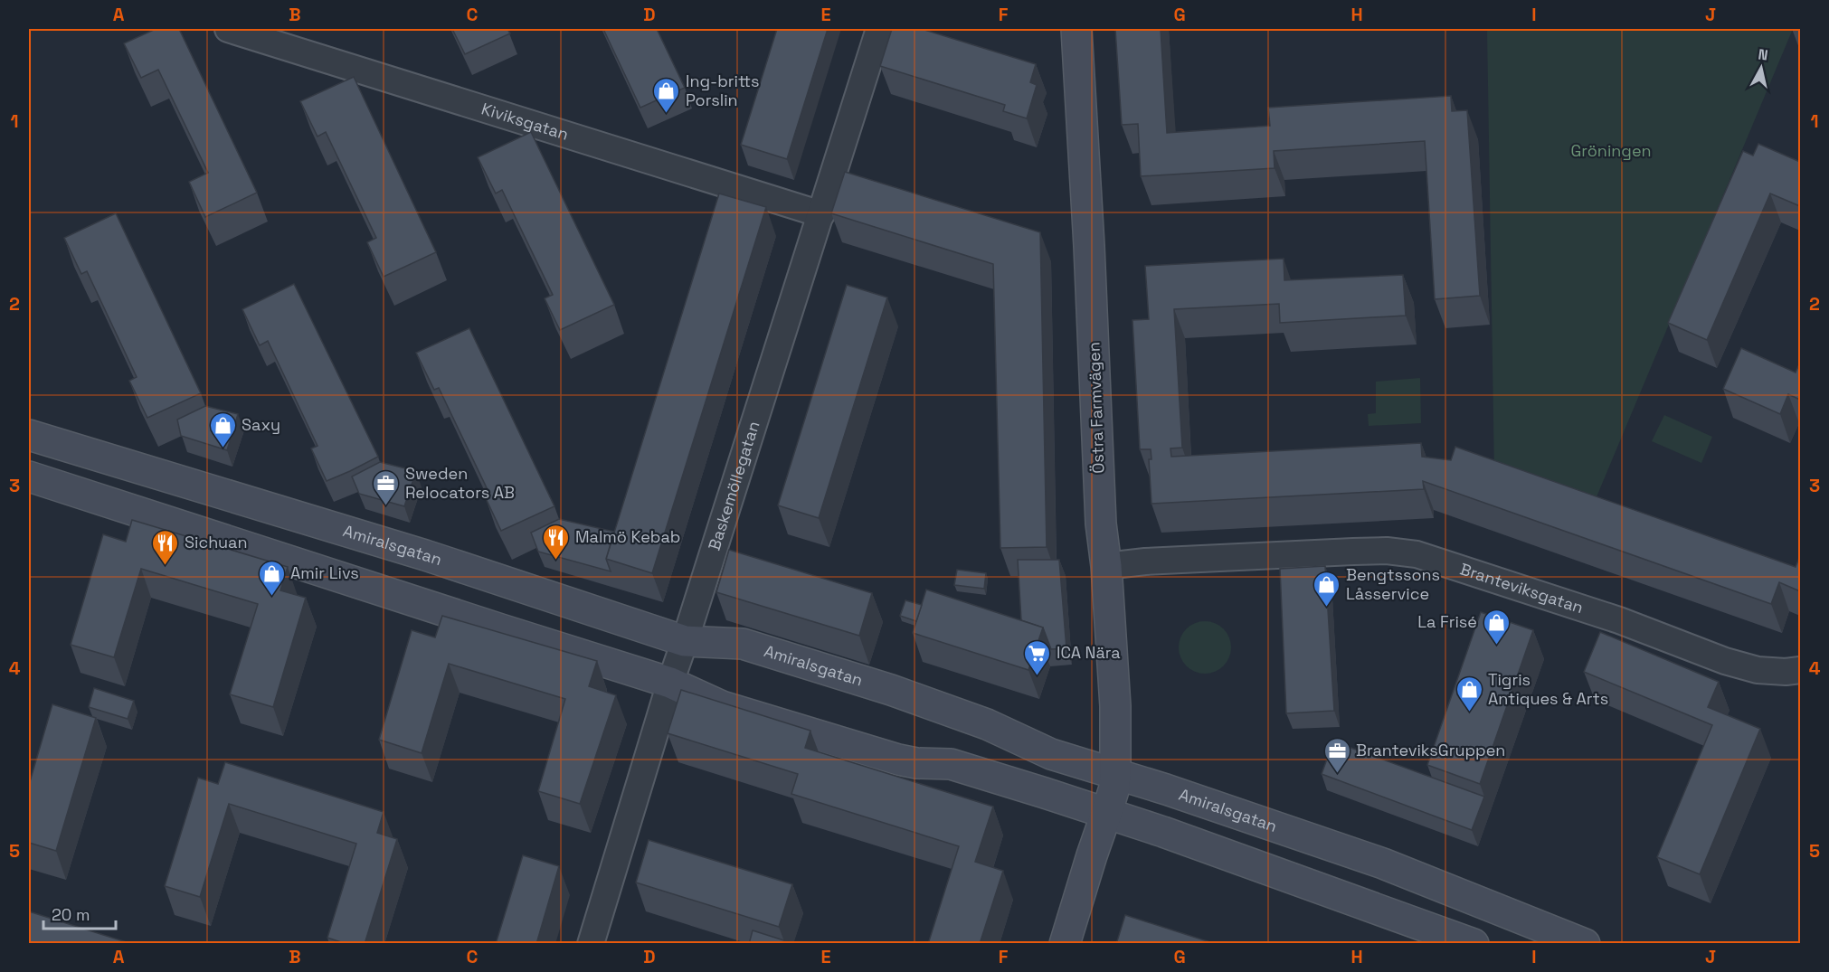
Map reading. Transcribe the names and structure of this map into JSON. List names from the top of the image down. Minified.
{"streets":{"main road":["Östra Farmvägen","Amiralsgatan"],"street":["Kiviksgatan","Baskemöllegatan","Branteviksgatan"]},"crossings":[["Kiviksgatan","Baskemöllegatan"],["Östra Farmvägen","Amiralsgatan"],["Östra Farmvägen","Branteviksgatan"],["Baskemöllegatan","Amiralsgatan"]],"parks":["Gröningen"],"places":{"shop":["Ing-britts Porslin","Saxy","Amir Livs","Bengtssons Låsservice","La Frisé","Tigris Antiques & Arts"],"office":["Sweden Relocators AB","BranteviksGruppen"],"restaurant":["Malmö Kebab","Sichuan"],"supermarket":["ICA Nära"]},"scale_bar":"20 m","north":"top","grid":{"columns":["A","B","C","D","E","F","G","H","I","J"],"rows":["1","2","3","4","5"]}}
